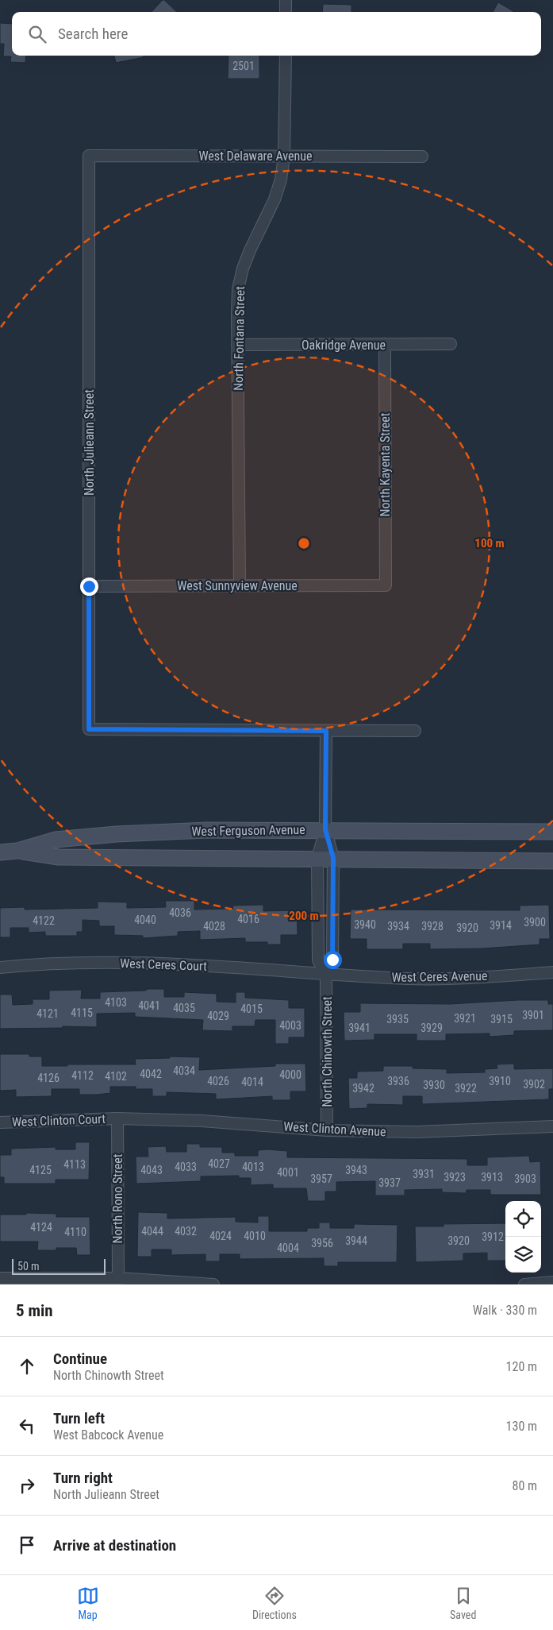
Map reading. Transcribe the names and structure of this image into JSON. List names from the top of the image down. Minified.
{"streets":{"street":["West Delaware Avenue","North Fontana Street","Oakridge Avenue","North Julieann Street","North Kayenta Street","West Sunnyview Avenue","West Ferguson Avenue","West Ceres Court","West Ceres Avenue","North Chinowth Street","West Clinton Court","West Clinton Avenue","North Rono Street"]},"crossings":[["West Delaware Avenue","North Fontana Street"],["West Delaware Avenue","North Julieann Street"],["North Fontana Street","Oakridge Avenue"],["North Fontana Street","West Sunnyview Avenue"],["Oakridge Avenue","North Kayenta Street"],["North Julieann Street","West Sunnyview Avenue"],["North Julieann Street","North Chinowth Street"],["North Kayenta Street","West Sunnyview Avenue"],["West Ferguson Avenue","North Chinowth Street"],["West Ceres Court","West Ceres Avenue"],["West Ceres Court","North Chinowth Street"],["West Ceres Avenue","North Chinowth Street"],["North Chinowth Street","West Clinton Avenue"],["West Clinton Court","West Clinton Avenue"],["West Clinton Court","North Rono Street"],["West Clinton Avenue","North Rono Street"]],"house_numbers":["2501","4036","4016","4040","4122","3900","3940","3914","4028","3934","3928","3920","4103","4041","4035","4015","4115","4121","3901","4029","3921","3935","3915","4003","3941","3929","4034","4042","4000","4112","4102","4126","4026","3936","3910","4014","3902","3930","3942","3922","4027","4113","4033","4013","4125","4043","3943","4001","3931","3923","3913","3957","3903","3937","4124","4044","4032","4110","4024","4010","3912","3944","3920","3956","4004"],"scale_bar":"50 m","page":{"search":"Search here","scale":"50 m","heading":["5 min","Walk · 330 m"],"list":[["Continue","North Chinowth Street","120 m"],["Turn left","West Babcock Avenue","130 m"],["Turn right","North Julieann Street","80 m"],"Arrive at destination"],"nav":["Map","Directions","Saved"]},"rings":["100 m","200 m"]}
